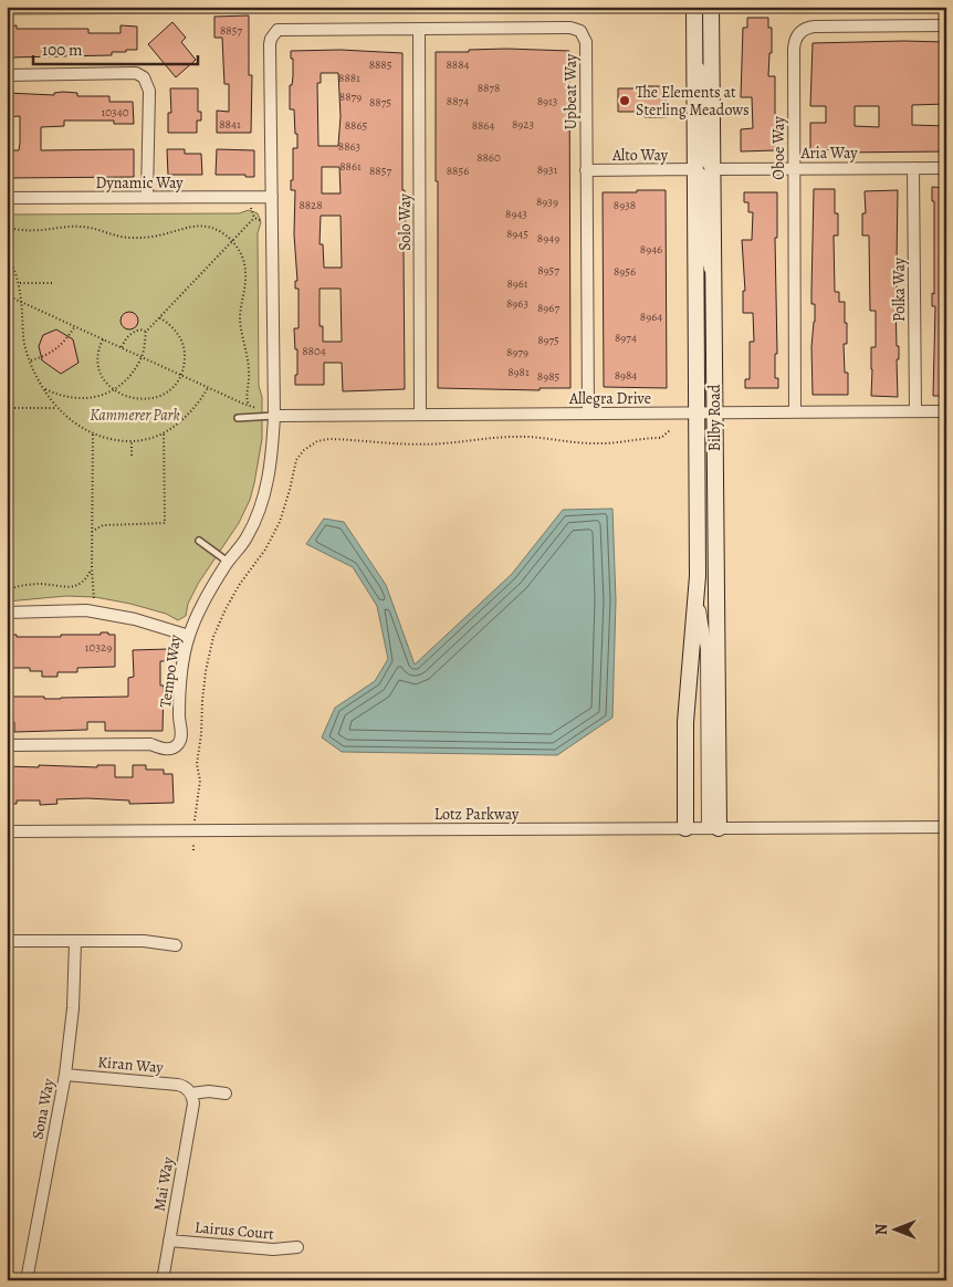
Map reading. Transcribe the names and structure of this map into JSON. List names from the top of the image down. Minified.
{"streets":{"street":["Upbeat Way","Oboe Way","Aria Way","Alto Way","Dynamic Way","Solo Way","Polka Way","Allegra Drive","Bilby Road","Tempo Way","Lotz Parkway","Kiran Way","Sona Way","Mai Way","Lairus Court"]},"crossings":[["Upbeat Way","Alto Way"],["Upbeat Way","Dynamic Way"],["Upbeat Way","Solo Way"],["Upbeat Way","Allegra Drive"],["Upbeat Way","Tempo Way"],["Oboe Way","Aria Way"],["Oboe Way","Allegra Drive"],["Aria Way","Polka Way"],["Aria Way","Bilby Road"],["Alto Way","Bilby Road"],["Solo Way","Allegra Drive"],["Polka Way","Allegra Drive"],["Allegra Drive","Bilby Road"],["Allegra Drive","Tempo Way"],["Bilby Road","Lotz Parkway"],["Kiran Way","Sona Way"],["Kiran Way","Mai Way"],["Mai Way","Lairus Court"]],"parks":["Kammerer Park"],"places":["The Elements at Sterling Meadows"],"house_numbers":["8857","8885","8884","8881","8878","8879","8874","8913","8875","10340","8841","8923","8865","8864","8863","8860","8861","8931","8857","8856","8939","8828","8938","8943","8945","8949","8946","8957","8956","8961","8963","8967","8964","8974","8975","8804","8979","8981","8984","8985","10329"],"scale_bar":"100 m","north":"left"}
